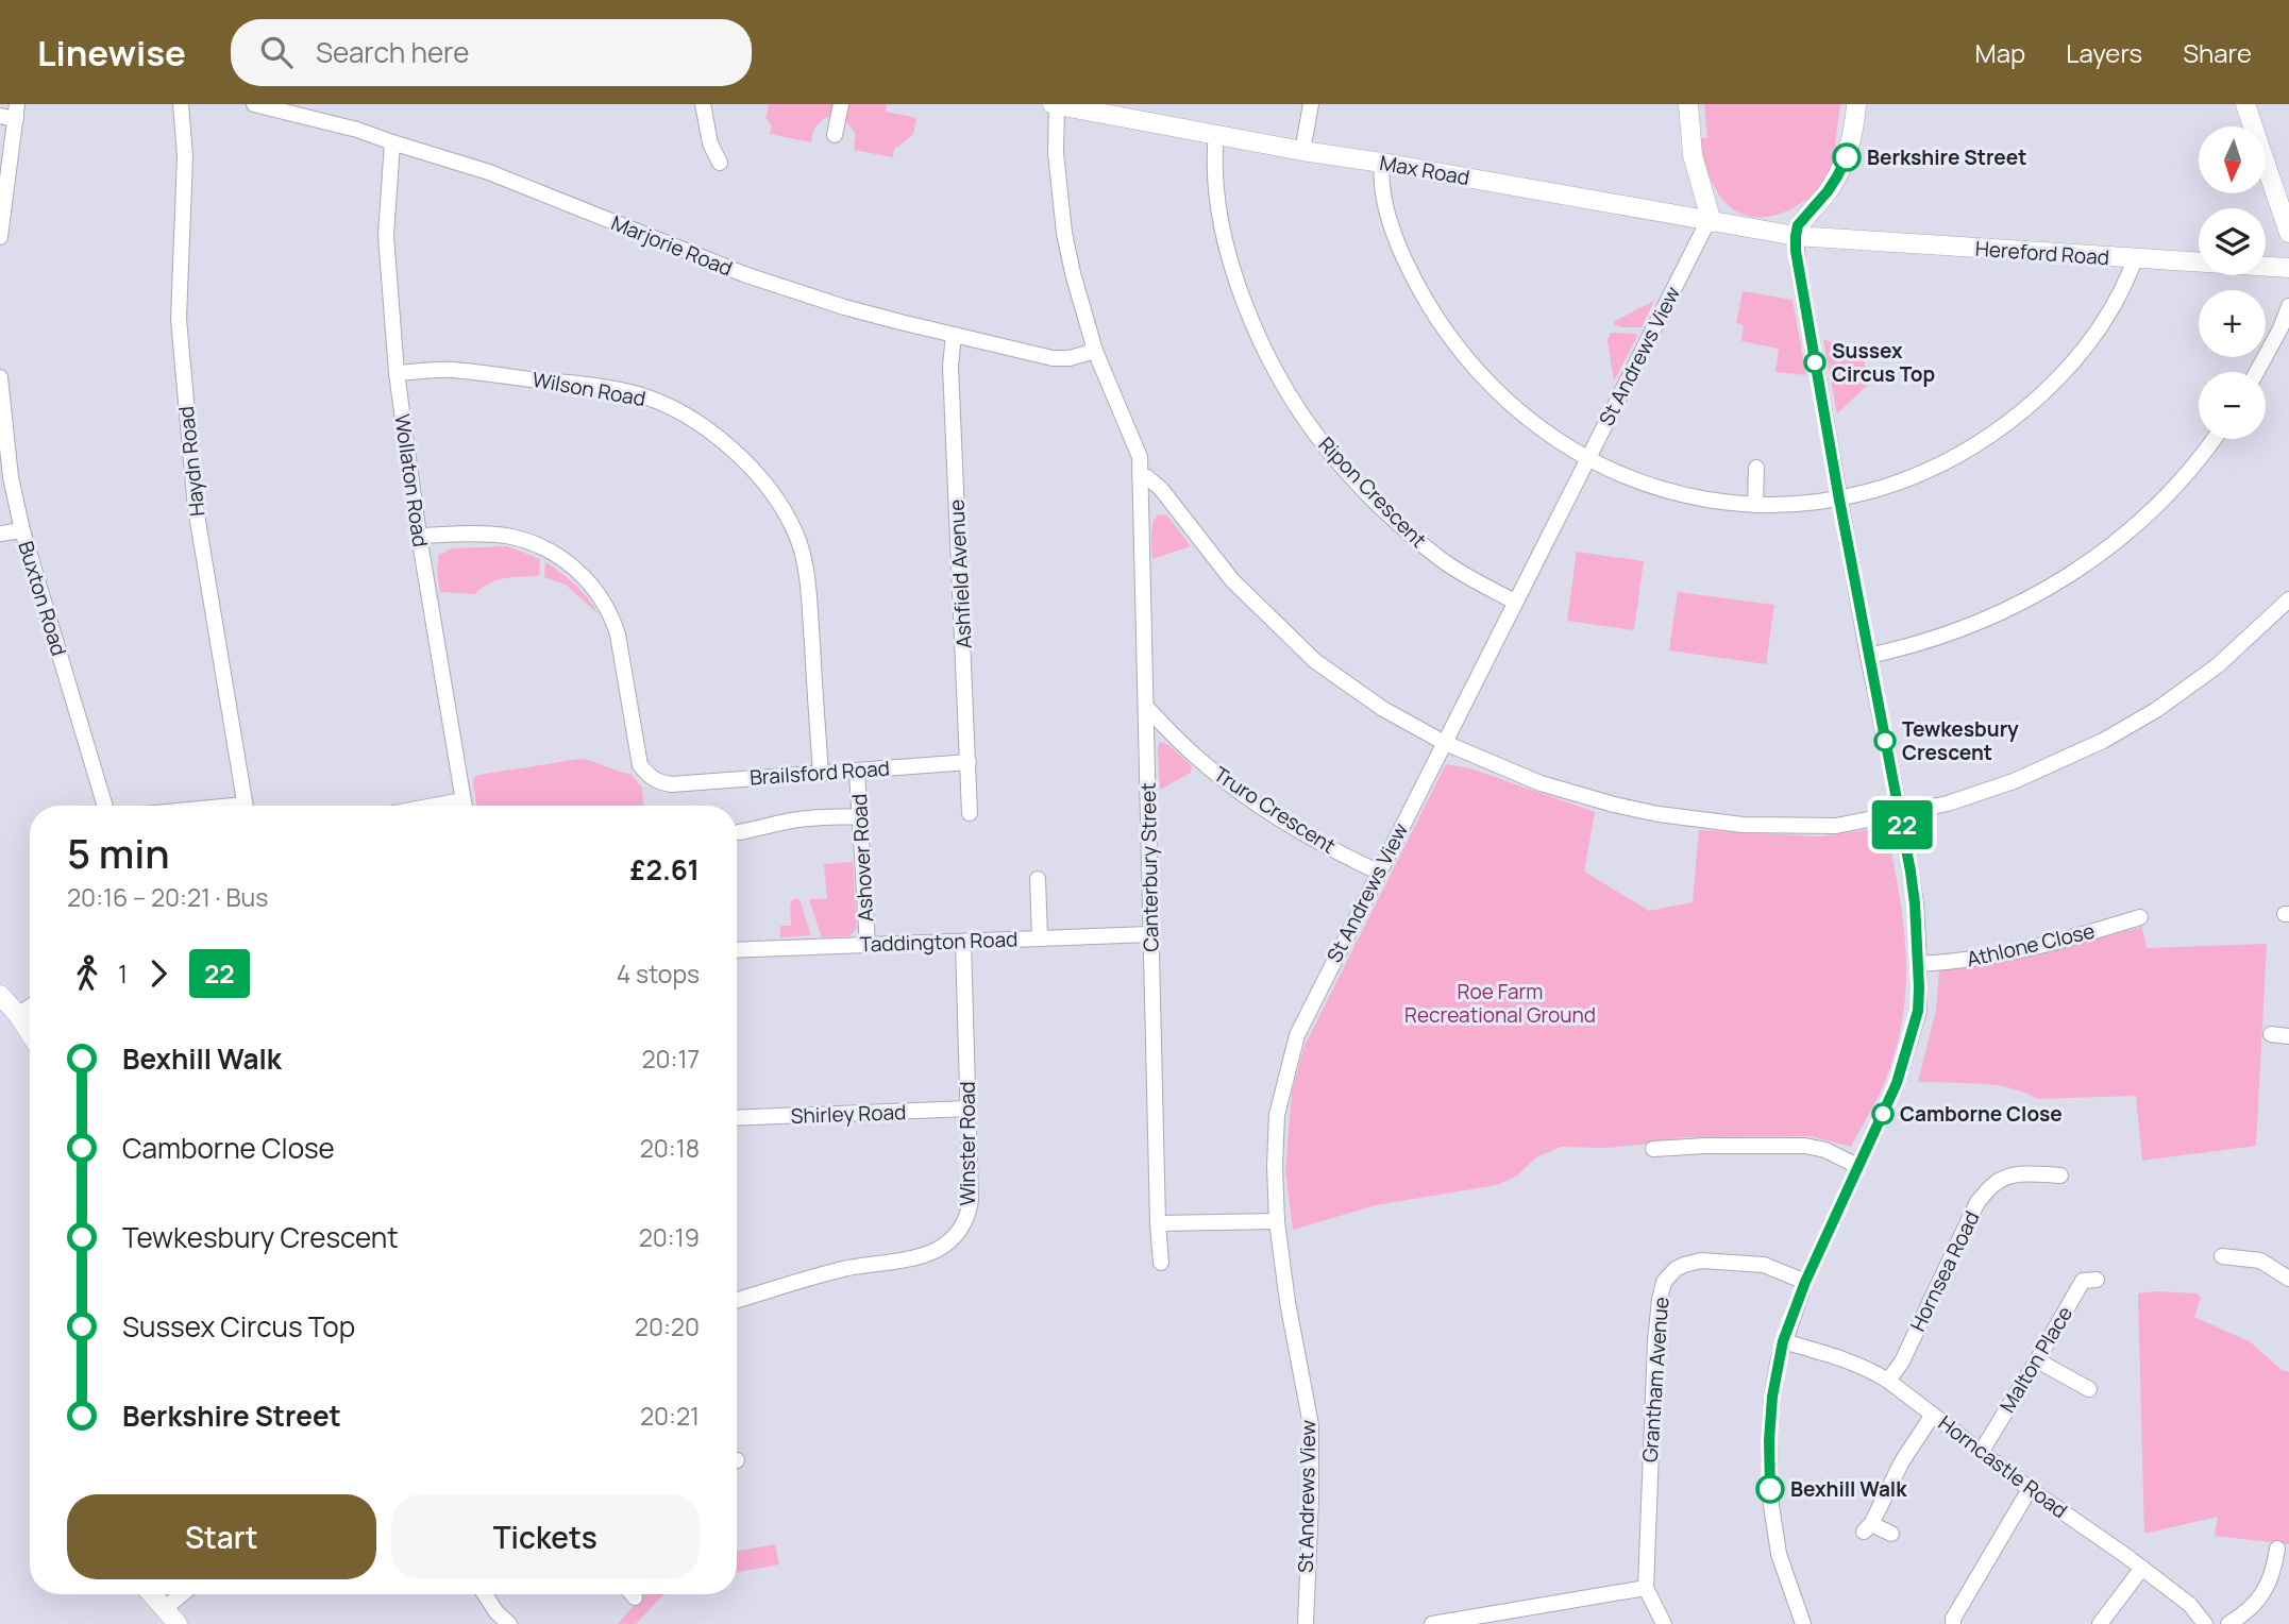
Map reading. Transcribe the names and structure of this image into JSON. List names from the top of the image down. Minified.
{"streets":{"street":["Max Road","Marjorie Road","Hereford Road","St Andrews View","Wilson Road","Haydn Road","Wollaton Road","Ripon Crescent","Ashfield Avenue","Buxton Road","Brailsford Road","Truro Crescent","Ashover Road","Canterbury Street","Taddington Road","Athlone Close","Shirley Road","Winster Road","Hornsea Road","Malton Place","Grantham Avenue","Horncastle Road"]},"crossings":[["Max Road","Hereford Road"],["Max Road","St Andrews View"],["Max Road","Ripon Crescent"],["Max Road","Canterbury Street"],["Marjorie Road","Wollaton Road"],["Marjorie Road","Ashfield Avenue"],["Marjorie Road","Canterbury Street"],["St Andrews View","Ripon Crescent"],["St Andrews View","Truro Crescent"],["Wilson Road","Wollaton Road"],["Wilson Road","Brailsford Road"],["Wollaton Road","Brailsford Road"],["Ashfield Avenue","Brailsford Road"],["Brailsford Road","Ashover Road"],["Truro Crescent","Canterbury Street"],["Ashover Road","Taddington Road"],["Canterbury Street","Taddington Road"],["Taddington Road","Winster Road"],["Shirley Road","Winster Road"],["Hornsea Road","Horncastle Road"],["Malton Place","Horncastle Road"]],"parks":["Roe Farm Recreational Ground"],"places":["Berkshire Street","Sussex Circus Top","Tewkesbury Crescent","Camborne Close","Bexhill Walk"],"lines":["bus line 22"],"north":"bottom","page":{"header":"Linewise","search":"Search here","nav":["Map","Layers","Share"],"on_map":"22","map_buttons":["+","−"],"heading":["5 min","20:16 – 20:21 · Bus","£2.61"],"legs":["1","22","4 stops"],"list":[{"name":"Bexhill Walk","value":"20:17"},{"name":"Camborne Close","value":"20:18"},{"name":"Tewkesbury Crescent","value":"20:19"},{"name":"Sussex Circus Top","value":"20:20"},{"name":"Berkshire Street","value":"20:21"}],"buttons":["Start","Tickets"]}}
